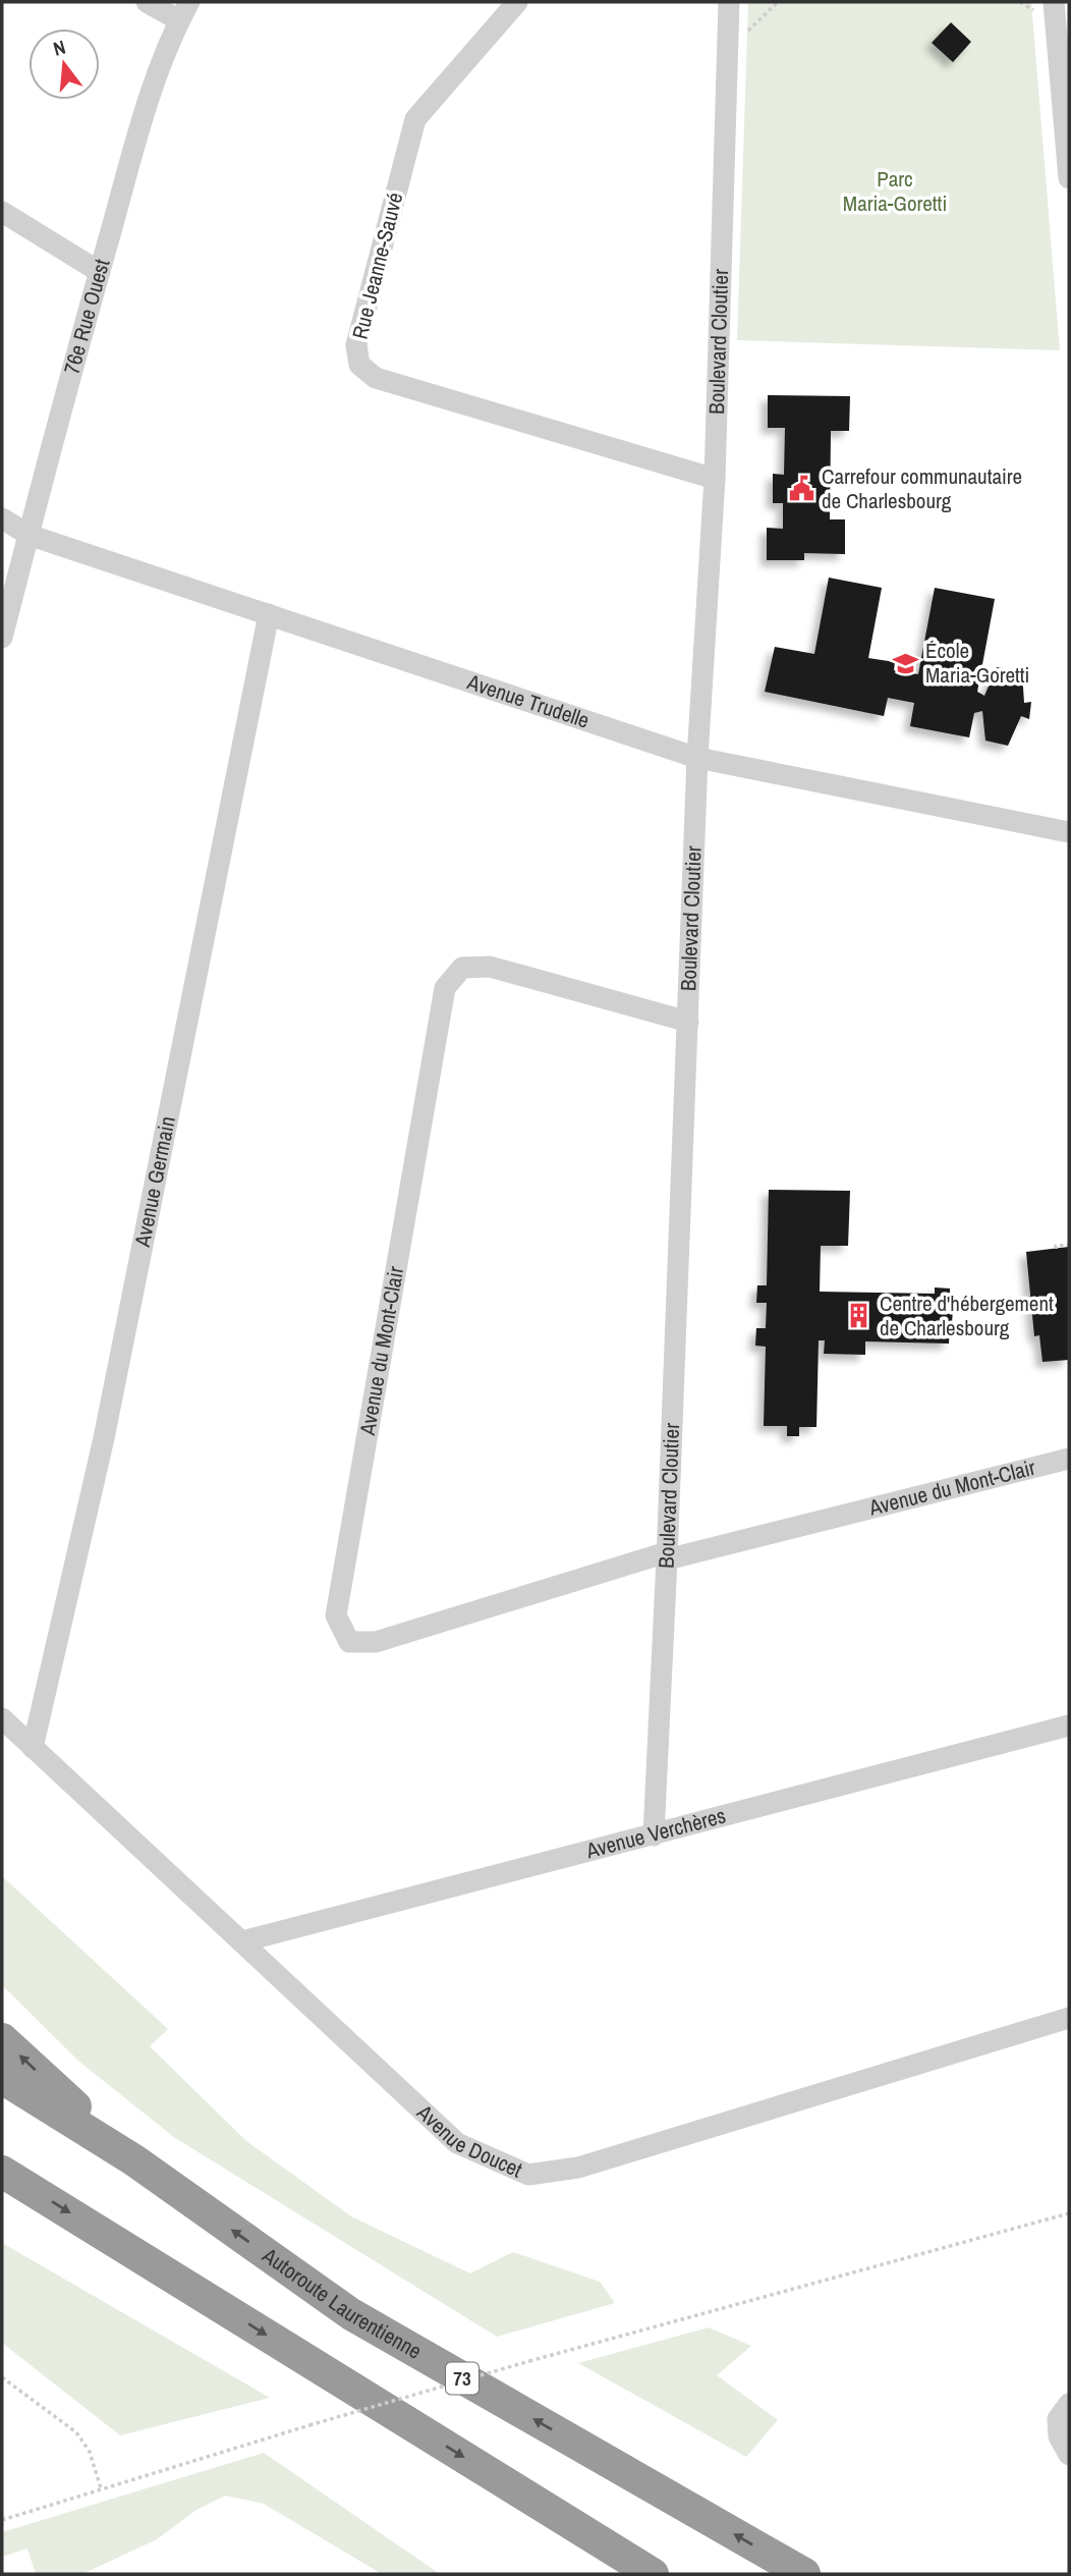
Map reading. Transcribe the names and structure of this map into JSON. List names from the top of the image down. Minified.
{"streets":{"highway":["Autoroute Laurentienne","73"],"street":["Rue Jeanne-Sauvé","76e Rue Ouest","Boulevard Cloutier","Avenue Trudelle","Avenue Germain","Avenue du Mont-Clair","Avenue Verchères","Avenue Doucet"]},"crossings":[["Rue Jeanne-Sauvé","Boulevard Cloutier"],["76e Rue Ouest","Avenue Trudelle"],["Boulevard Cloutier","Avenue Trudelle"],["Boulevard Cloutier","Avenue du Mont-Clair"],["Boulevard Cloutier","Avenue Verchères"],["Avenue Trudelle","Avenue Germain"],["Avenue Germain","Avenue Doucet"],["Avenue Verchères","Avenue Doucet"]],"parks":["Parc Maria-Goretti"],"places":{"public building":["Carrefour communautaire de Charlesbourg"],"school or university":["École Maria-Goretti"],"building":["Centre d'hébergement de Charlesbourg"]},"north":"top"}
